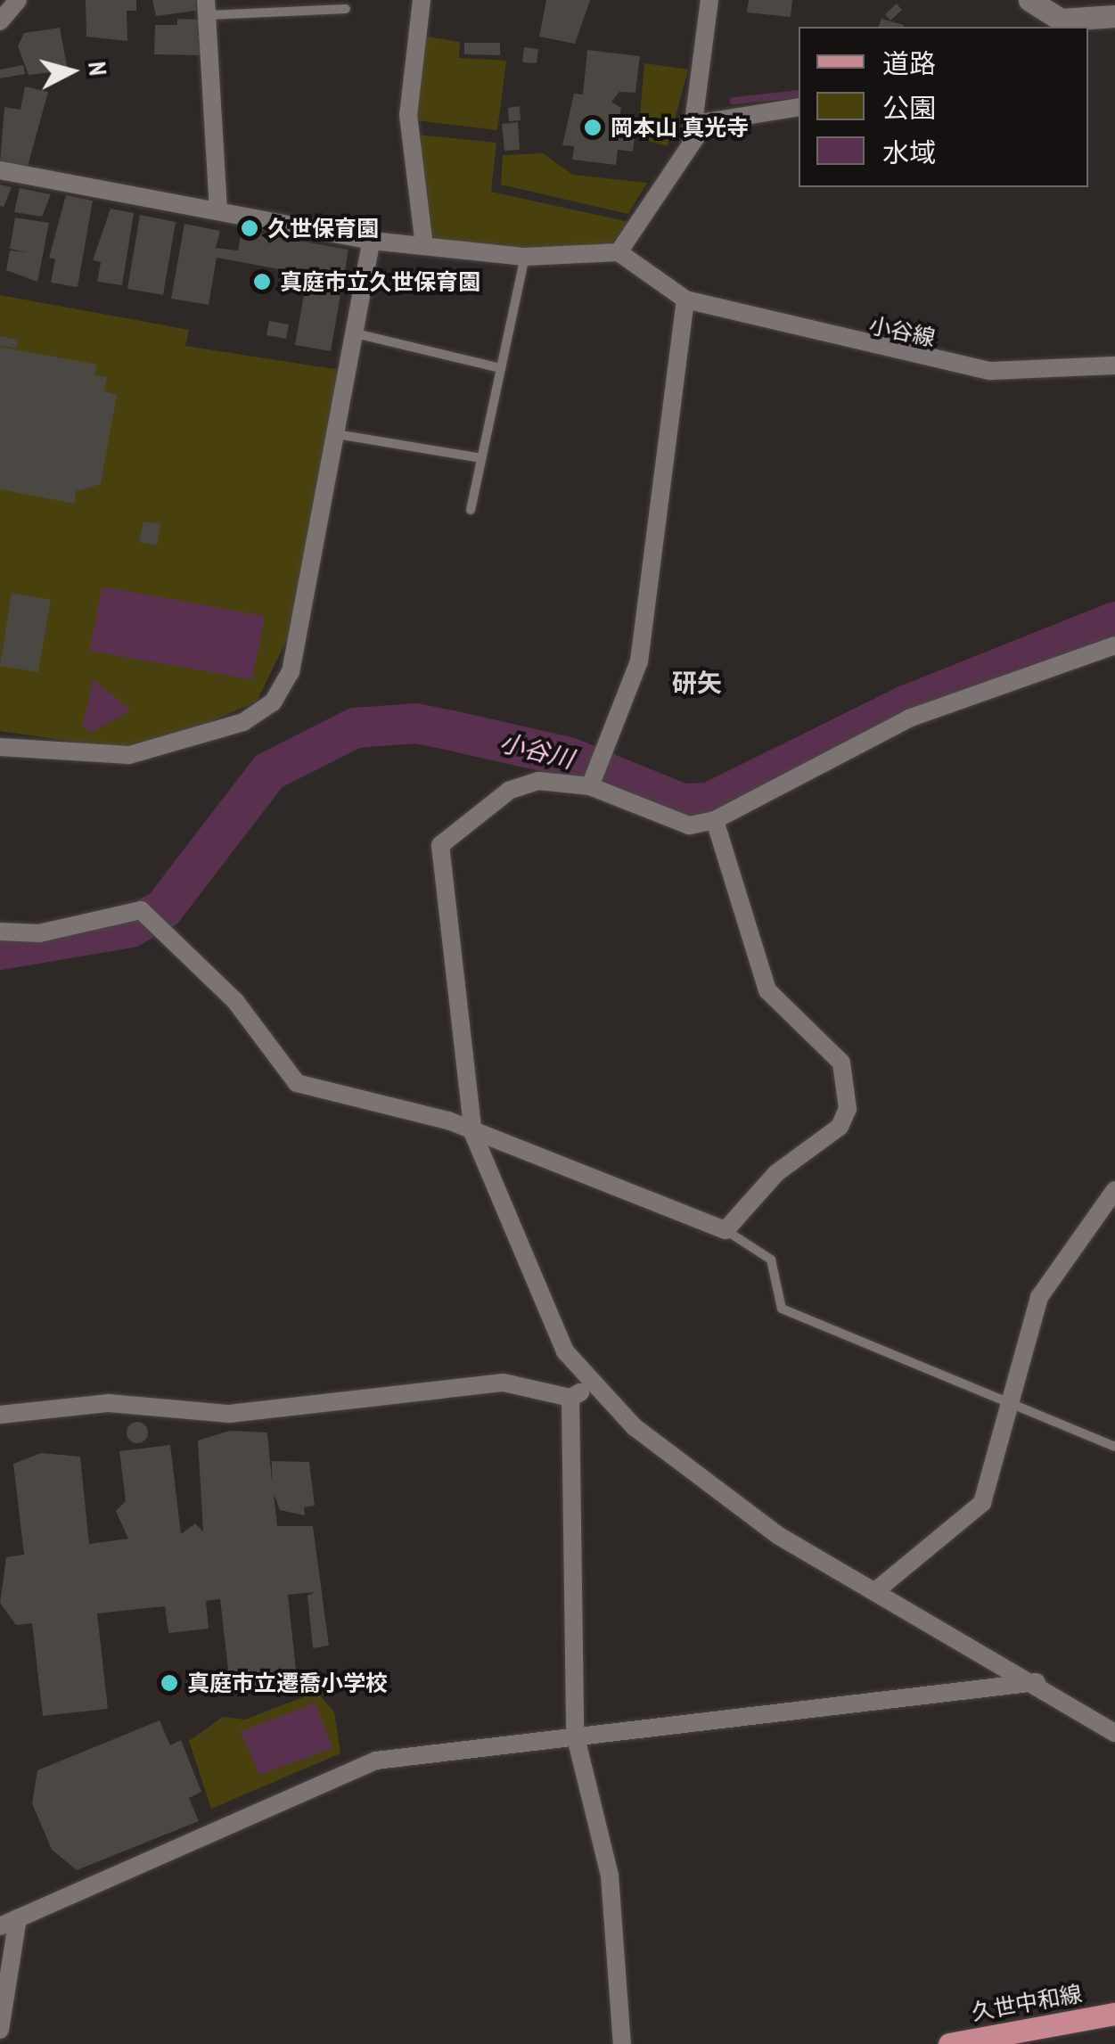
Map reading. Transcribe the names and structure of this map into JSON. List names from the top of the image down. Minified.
{"streets":{"main road":["久世中和線"],"street":["小谷線"]},"districts":["研矢"],"water":["小谷川"],"places":["岡本山 真光寺","久世保育園","真庭市立久世保育園","真庭市立遷喬小学校"],"legend":["道路","公園","水域"],"north":"right"}
